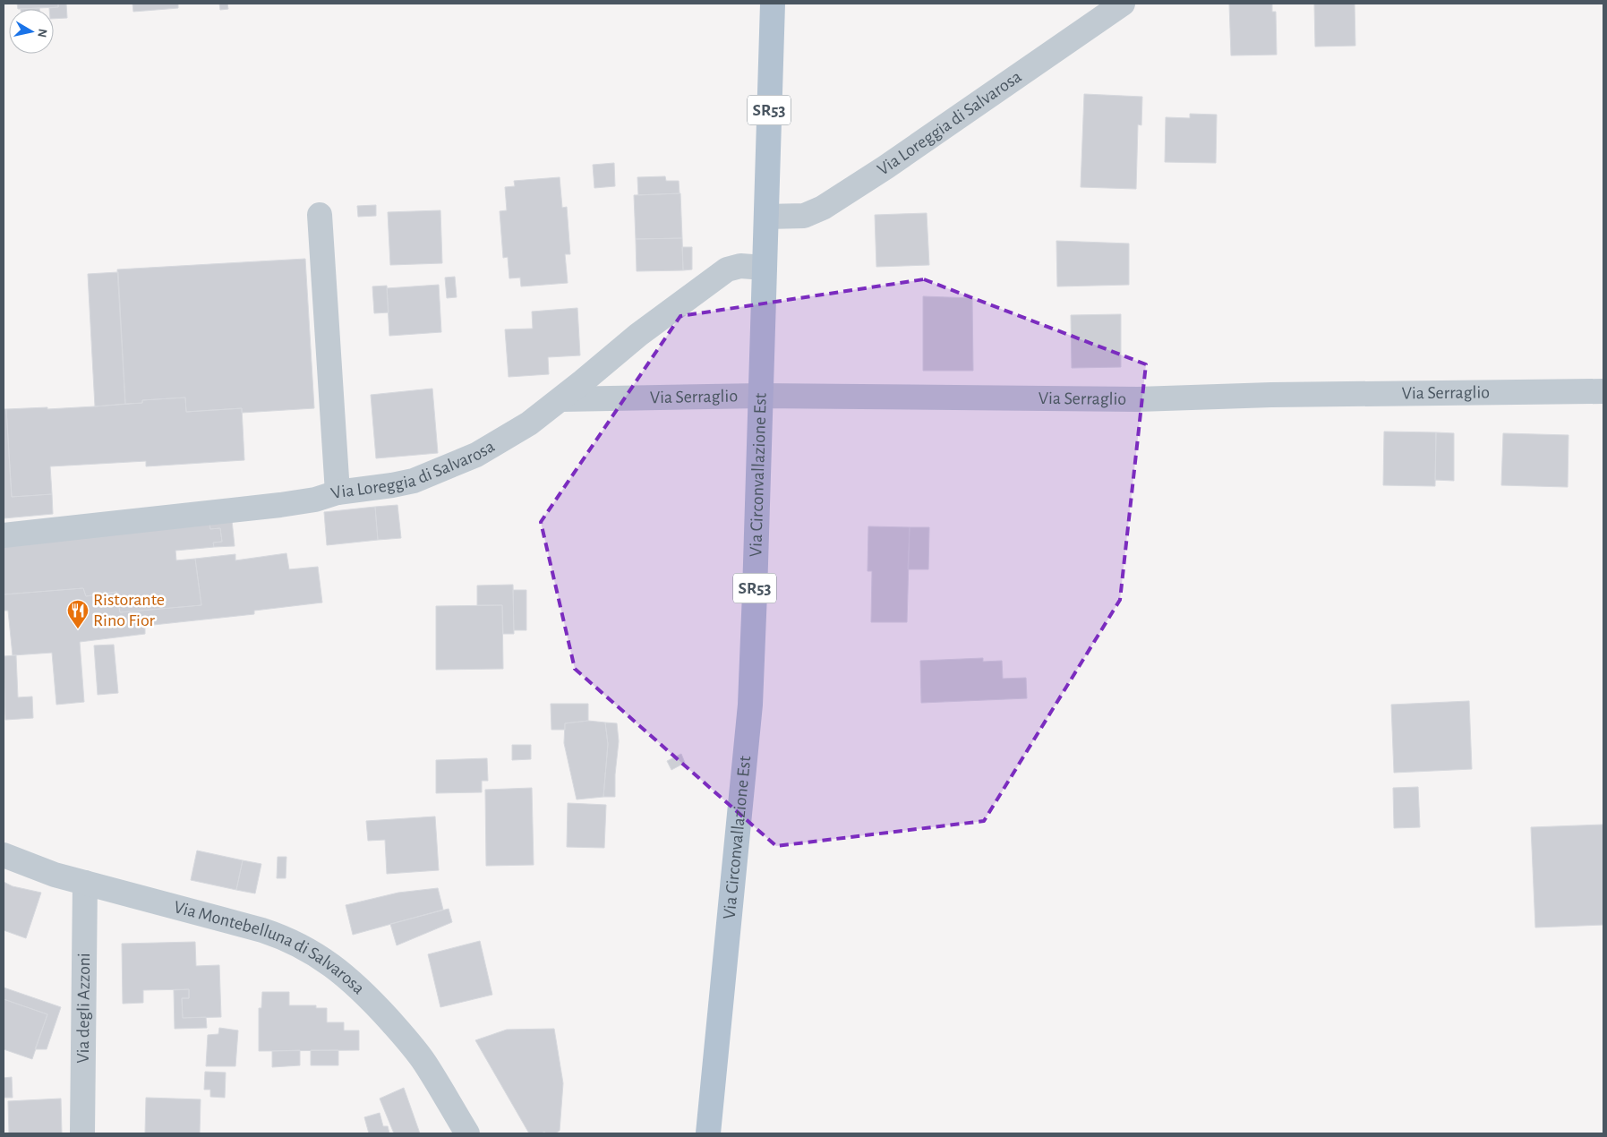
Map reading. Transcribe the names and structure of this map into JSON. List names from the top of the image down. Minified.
{"streets":{"main road":["SR53","Via Circonvallazione Est"],"street":["Via Loreggia di Salvarosa","Via Serraglio","Via Montebelluna di Salvarosa","Via degli Azzoni"]},"crossings":[["Via Loreggia di Salvarosa","Via Serraglio"],["Via Loreggia di Salvarosa","Via Circonvallazione Est"],["Via Serraglio","Via Circonvallazione Est"],["Via Montebelluna di Salvarosa","Via degli Azzoni"]],"places":{"restaurant":["Ristorante Rino Fior"]},"north":"right"}
